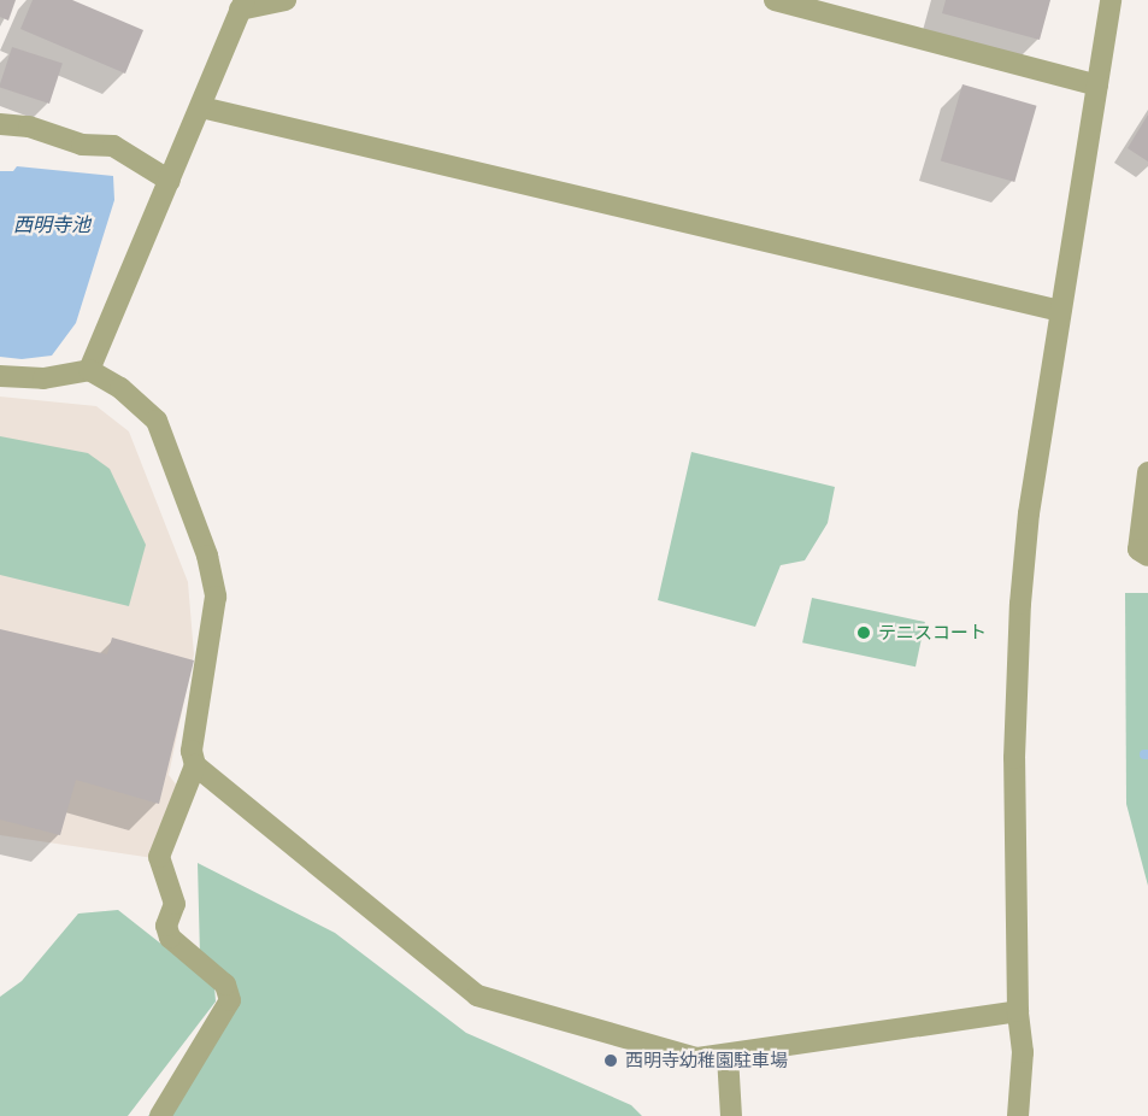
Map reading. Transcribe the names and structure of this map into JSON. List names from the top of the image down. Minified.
{"water":["西明寺池"],"places":["テニスコート","西明寺幼稚園駐車場"]}
